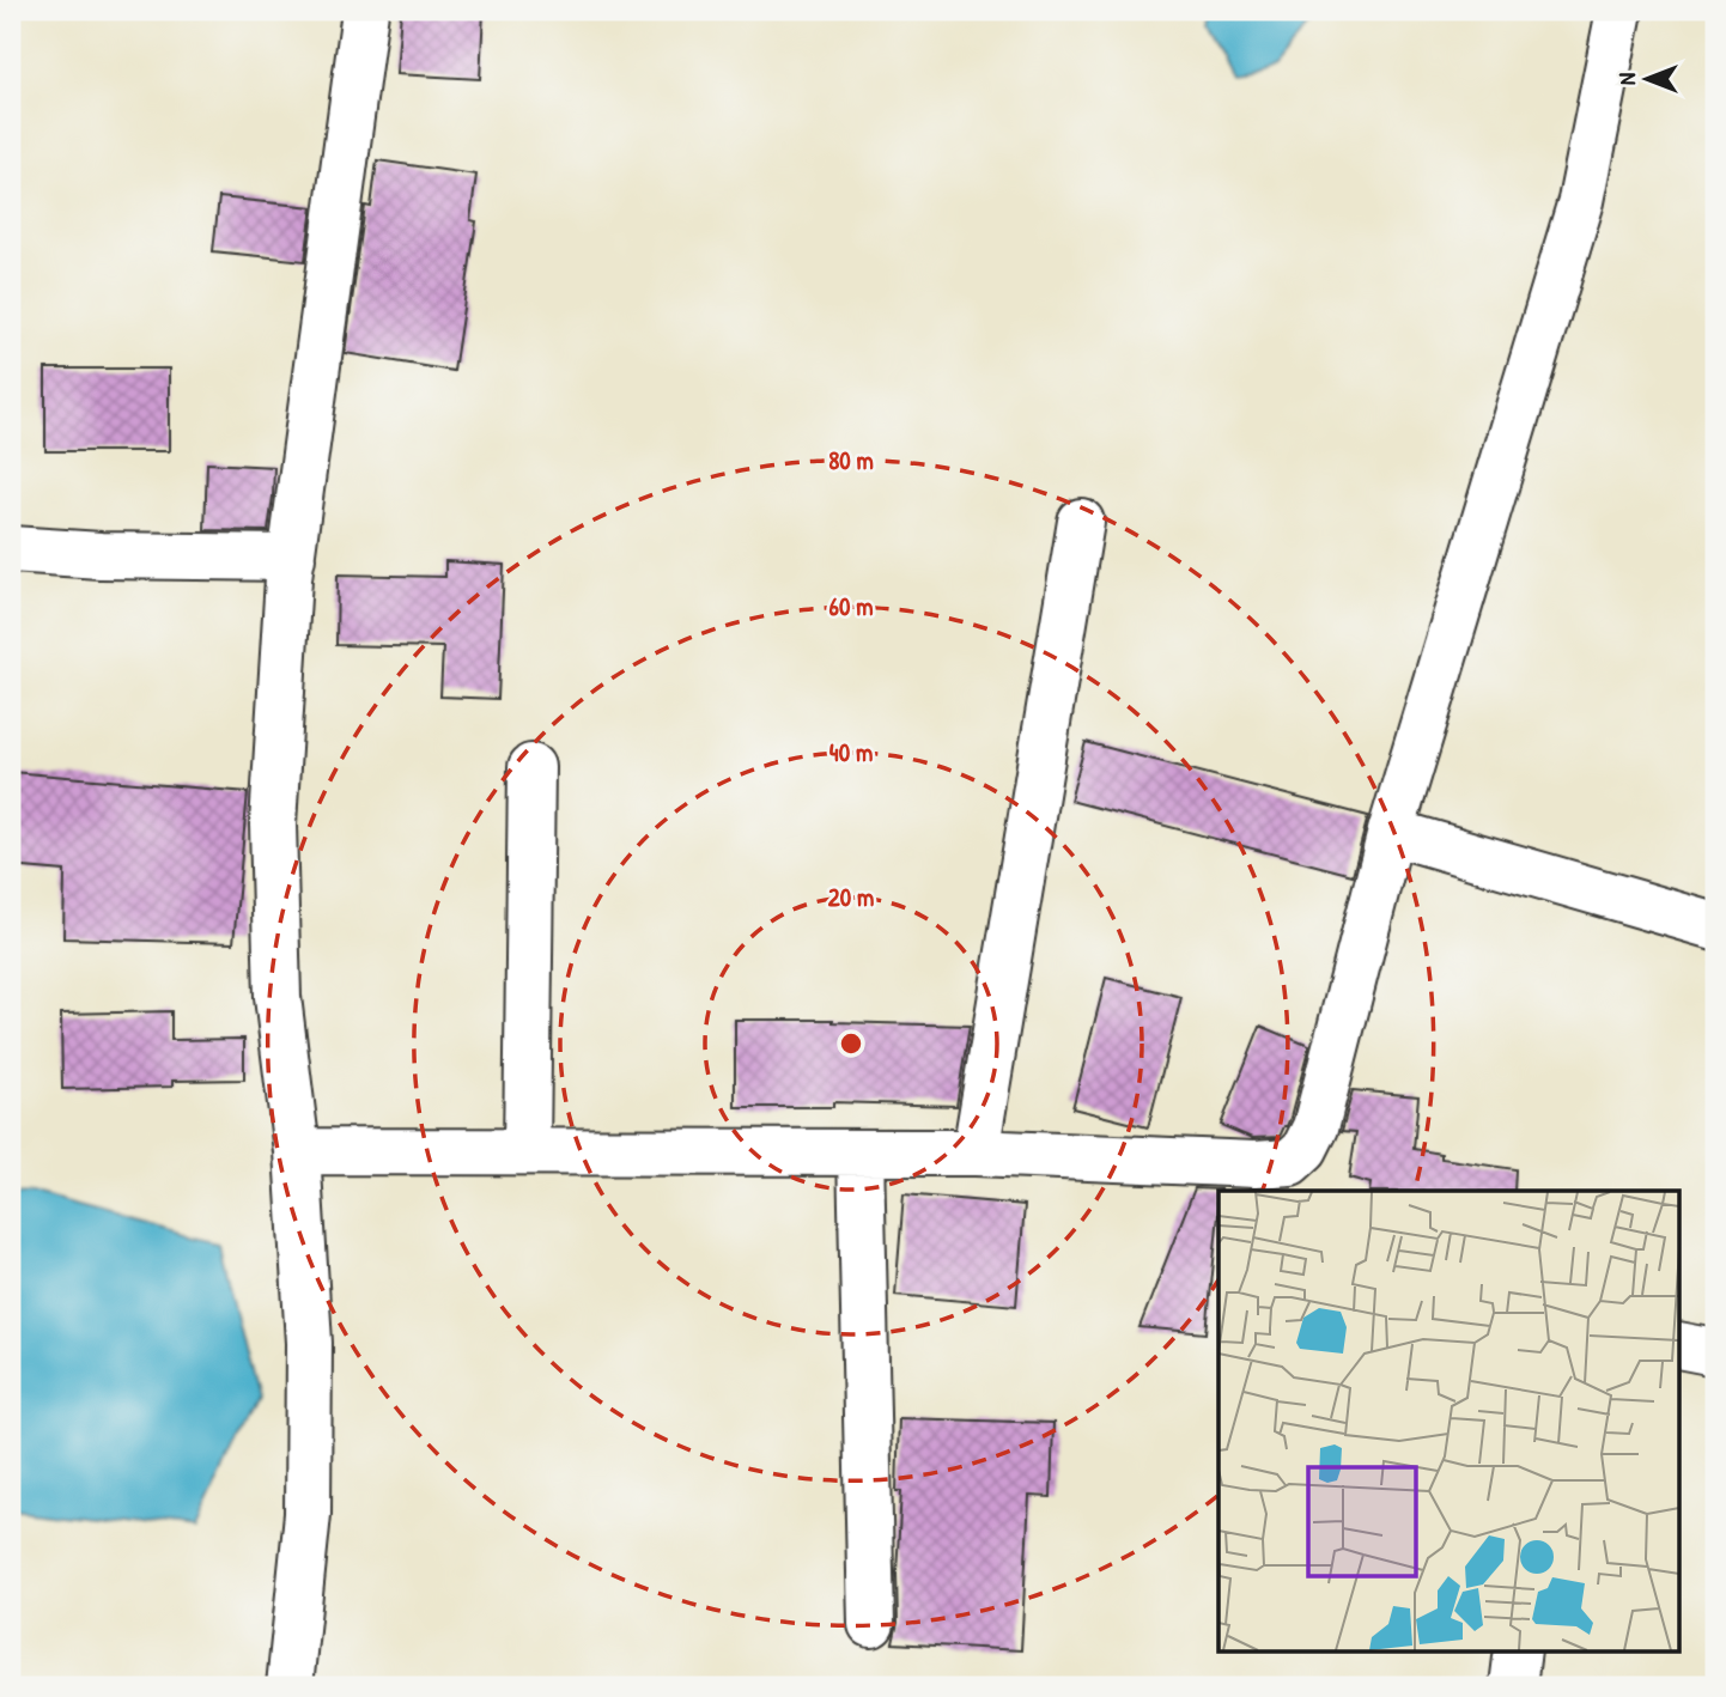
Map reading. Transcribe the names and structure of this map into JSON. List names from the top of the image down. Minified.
{"north":"left","rings":["80 m","60 m","40 m","20 m"]}
